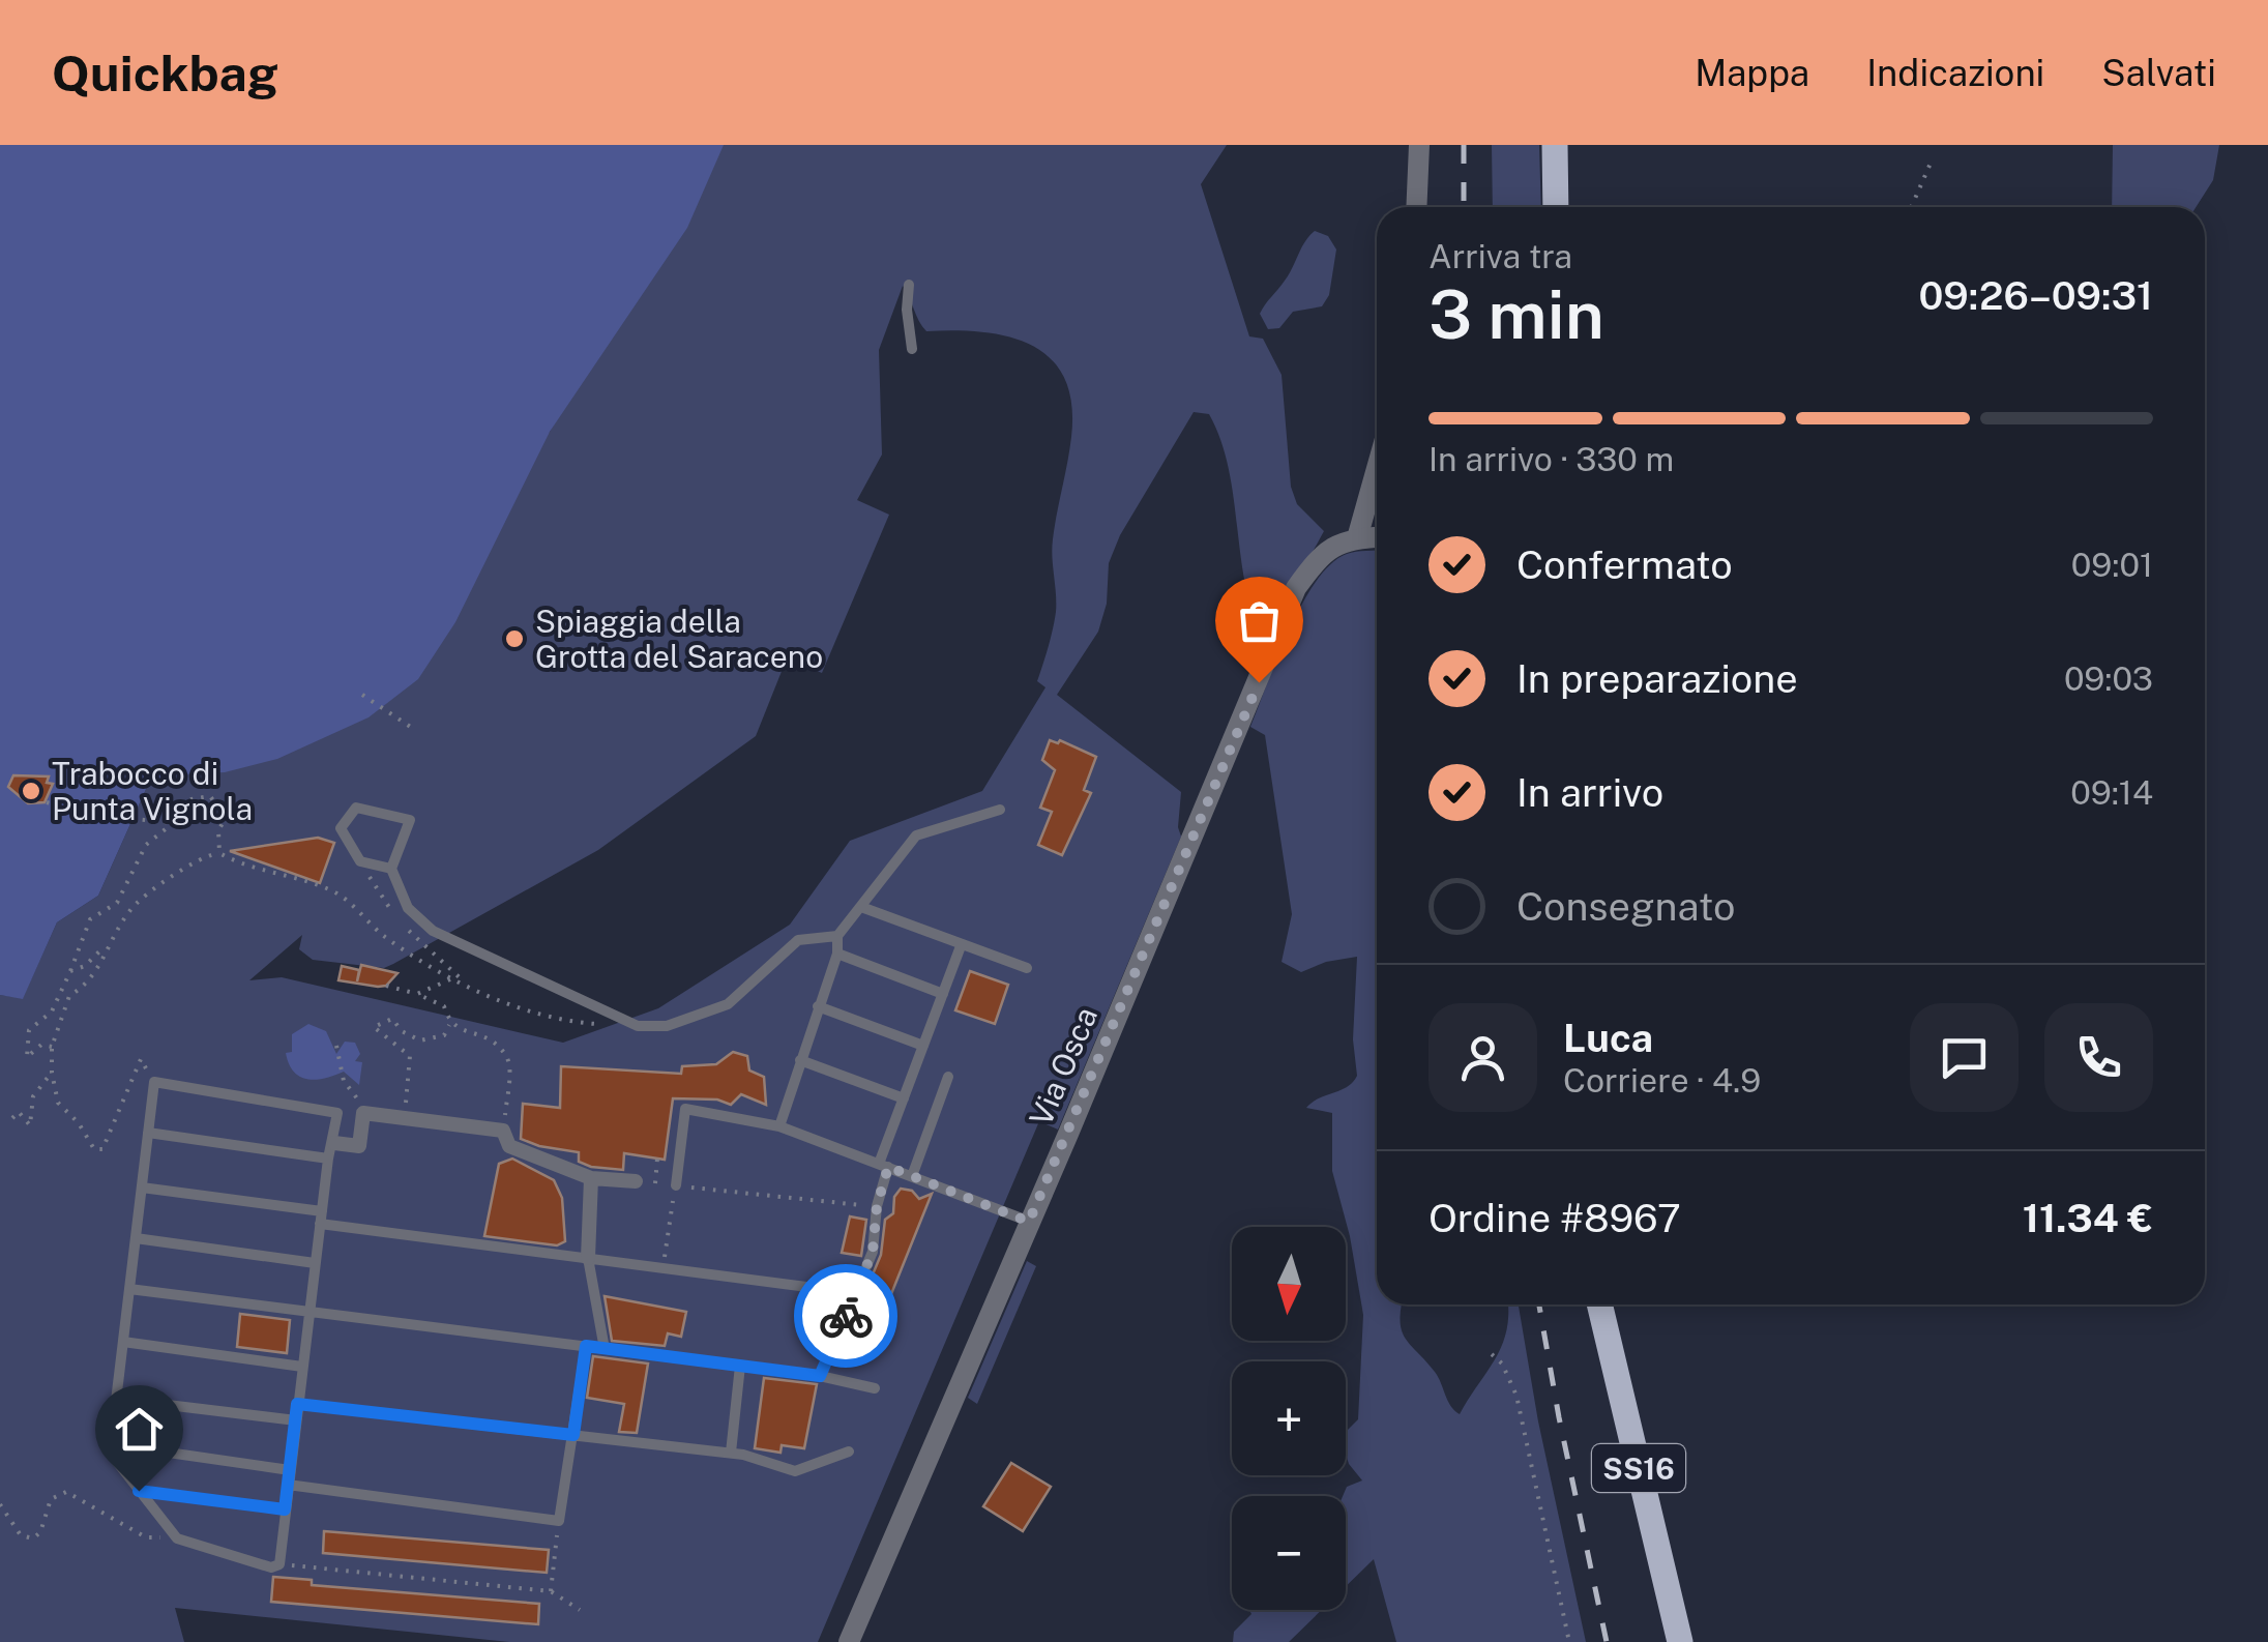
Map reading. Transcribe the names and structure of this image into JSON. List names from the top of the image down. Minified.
{"streets":{"main road":["SS16"],"street":["Via Osca"]},"places":["Spiaggia della Grotta del Saraceno","Trabocco di Punta Vignola"],"north":"bottom","page":{"header":"Quickbag","nav":["Mappa","Indicazioni","Salvati"],"heading":["3 min","Arriva tra","09:26–09:31"],"panel":["Luca","Corriere · 4.9","Ordine #8967","11.34 €"],"bar":"In arrivo · 330 m","list":[["Confermato","09:01"],["In preparazione","09:03"],["In arrivo","09:14"],"Consegnato"],"map_buttons":["+","−"]}}
